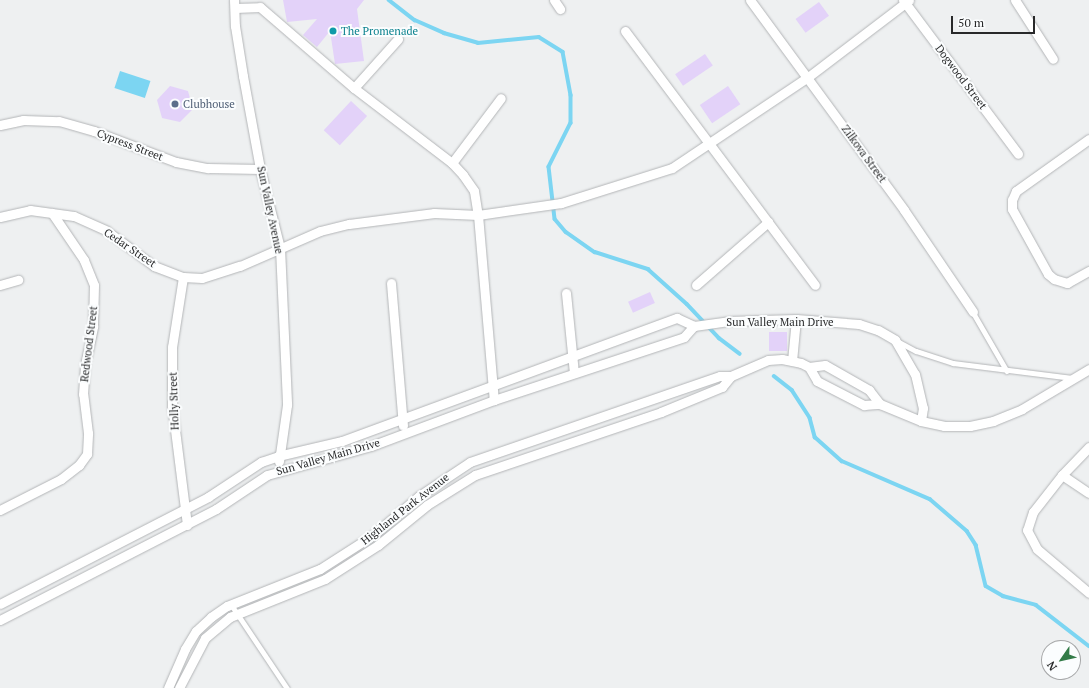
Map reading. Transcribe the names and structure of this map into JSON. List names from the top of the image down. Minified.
{"streets":{"street":["Dogwood Street","Cypress Street","Zilkova Street","Sun Valley Avenue","Cedar Street","Sun Valley Main Drive","Redwood Street","Holly Street","Highland Park Avenue"]},"crossings":[["Dogwood Street","Cedar Street"],["Cypress Street","Sun Valley Avenue"],["Zilkova Street","Cedar Street"],["Sun Valley Avenue","Cedar Street"],["Sun Valley Avenue","Sun Valley Main Drive"],["Cedar Street","Redwood Street"],["Cedar Street","Holly Street"],["Sun Valley Main Drive","Holly Street"]],"places":["The Promenade","Clubhouse"],"scale_bar":"50 m","north":"bottom left"}
